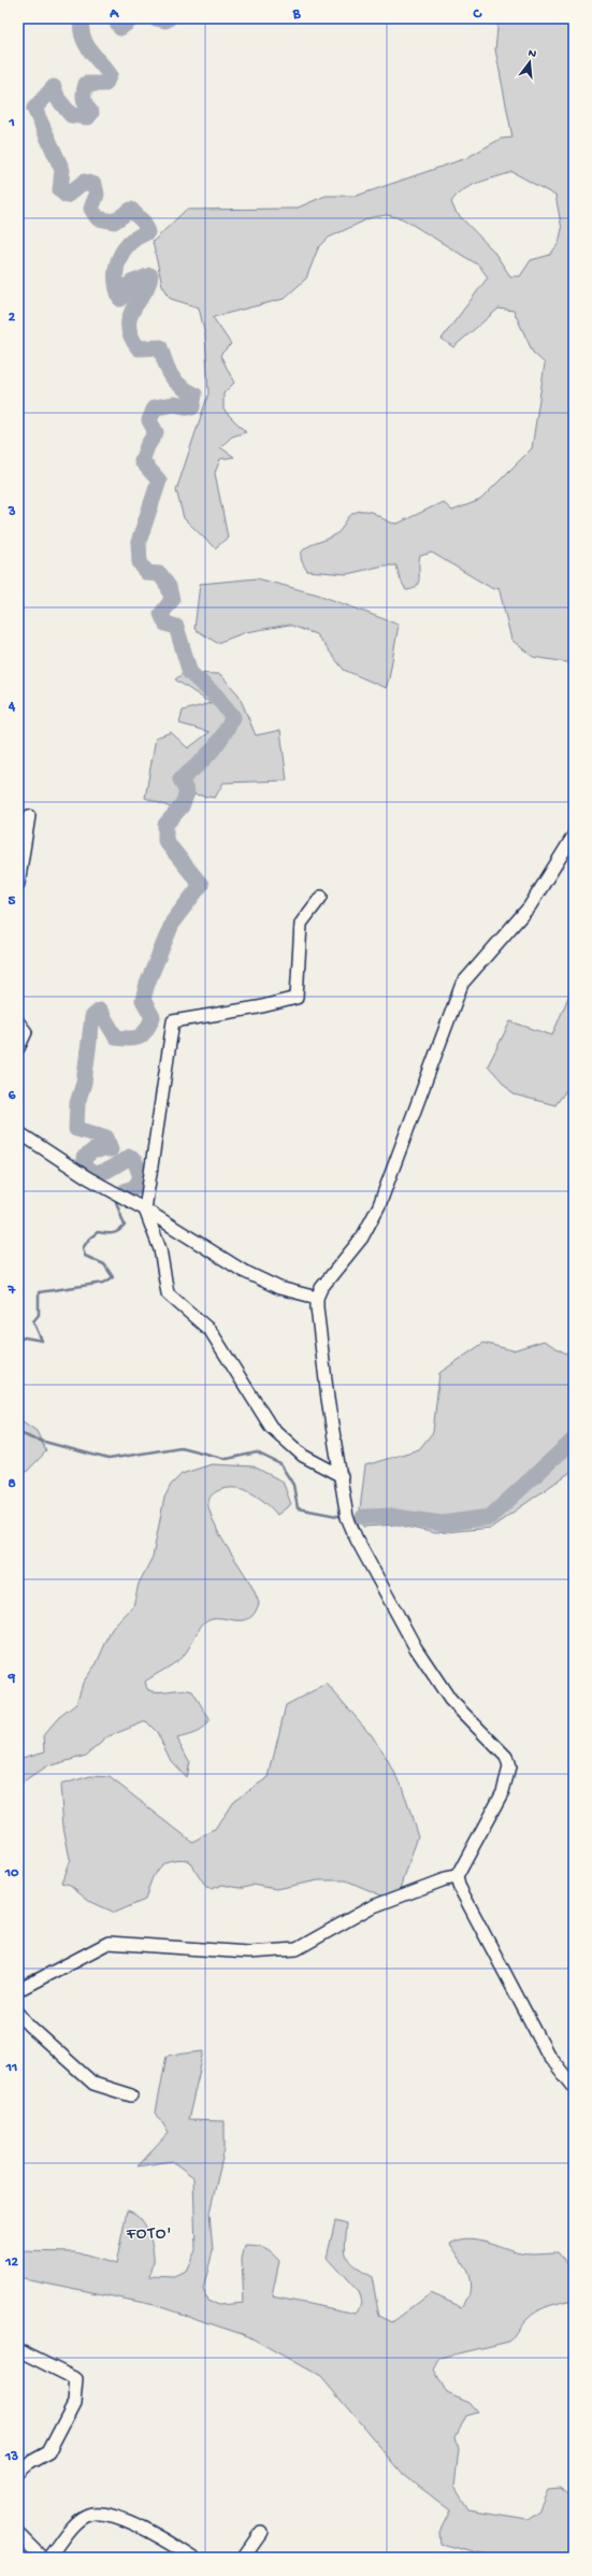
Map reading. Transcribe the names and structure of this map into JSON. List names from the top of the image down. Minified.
{"districts":["FOTO'"],"north":"top","grid":{"columns":["A","B","C"],"rows":["1","2","3","4","5","6","7","8","9","10","11","12","13"]}}
